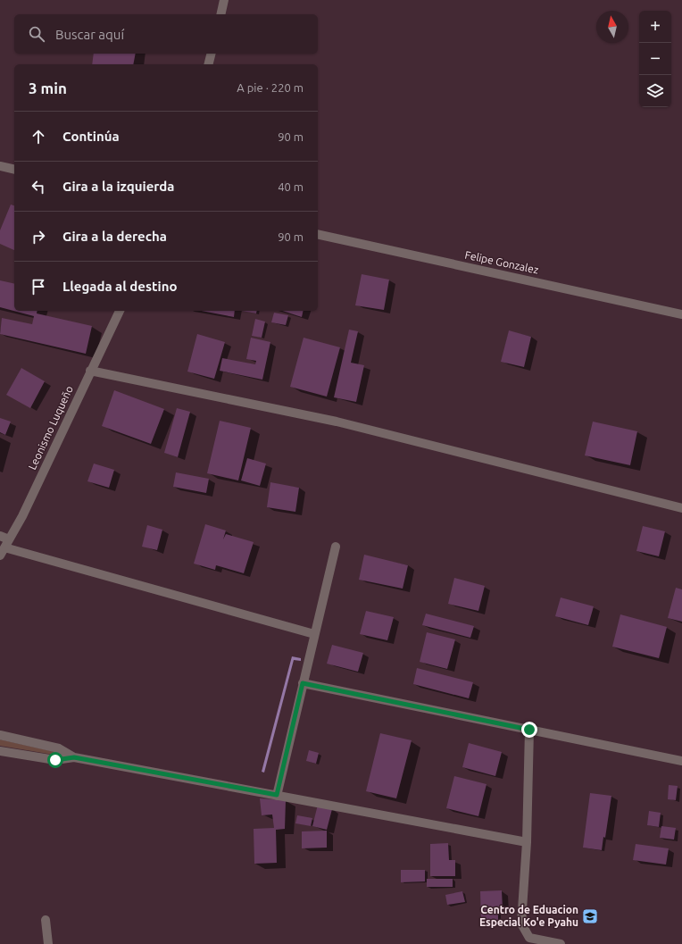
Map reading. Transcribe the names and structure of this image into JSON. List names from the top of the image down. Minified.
{"streets":{"street":["Felipe Gonzalez","Leonismo Luqueño"]},"places":{"school or university":["Centro de Eduacion Especial Ko'e Pyahu"]},"north":"top","page":{"map_buttons":["+","−"],"search":"Buscar aquí","heading":["3 min","A pie · 220 m"],"list":[["Continúa","90 m"],["Gira a la izquierda","40 m"],["Gira a la derecha","90 m"],"Llegada al destino"]}}
